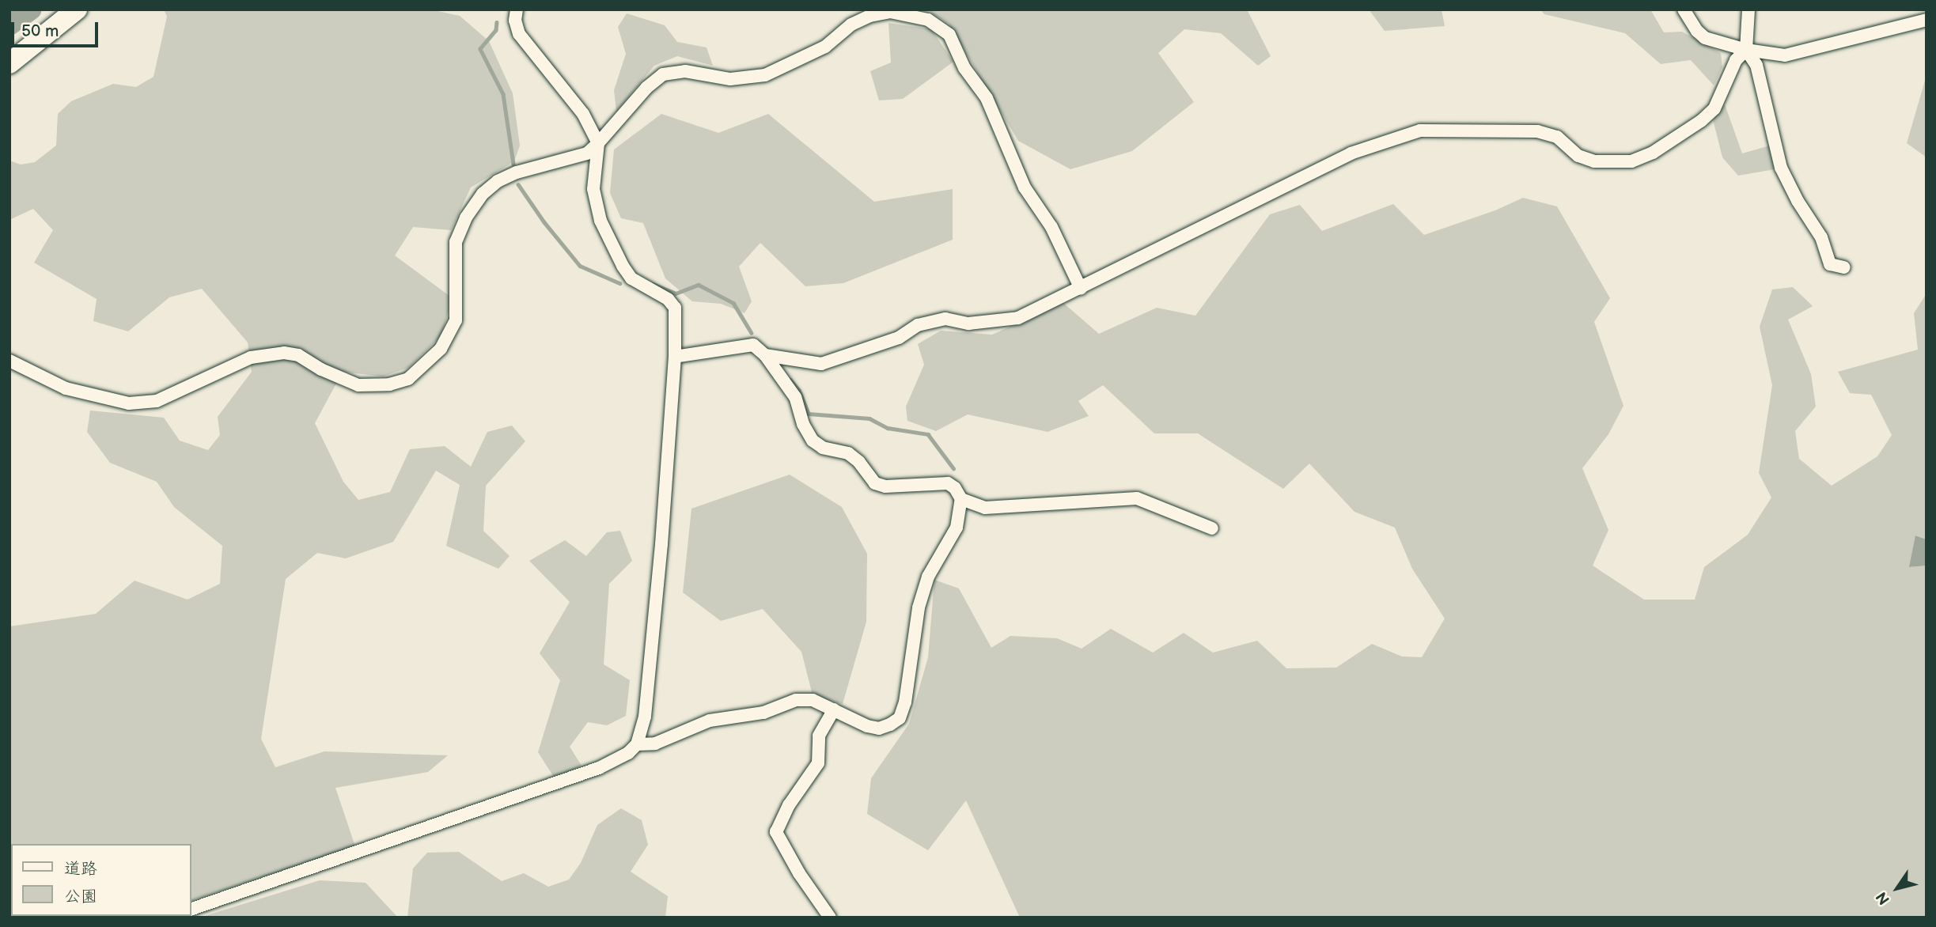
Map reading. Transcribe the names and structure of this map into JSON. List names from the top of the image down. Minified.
{"legend":["道路","公園"],"scale_bar":"50 m","north":"bottom left"}
